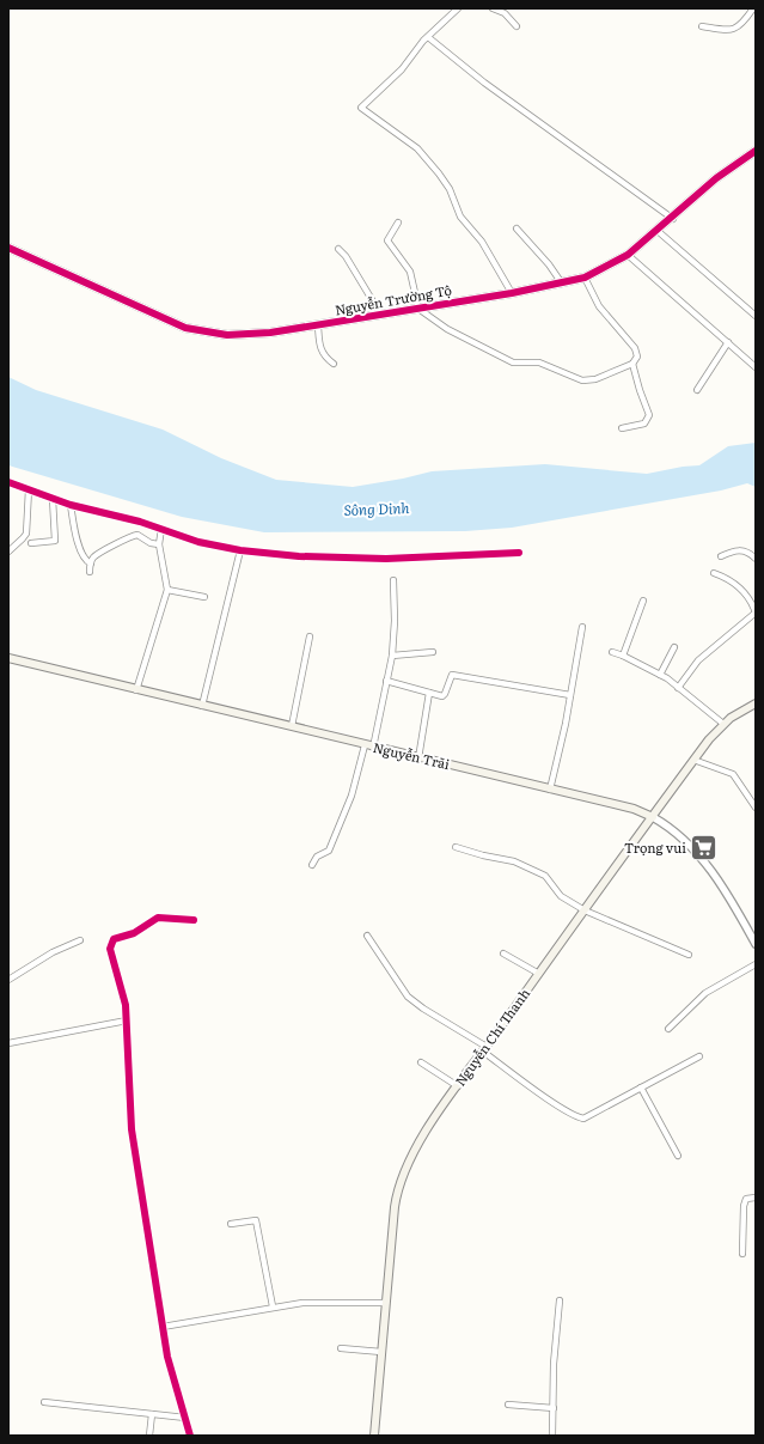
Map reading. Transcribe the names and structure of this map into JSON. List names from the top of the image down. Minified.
{"streets":{"main road":["Nguyễn Trãi","Nguyễn Chí Thanh"],"street":["Nguyễn Trường Tộ"]},"crossings":[["Nguyễn Trãi","Nguyễn Chí Thanh"]],"water":["Sông Dinh"],"places":{"supermarket":["Trọng vui"]}}
